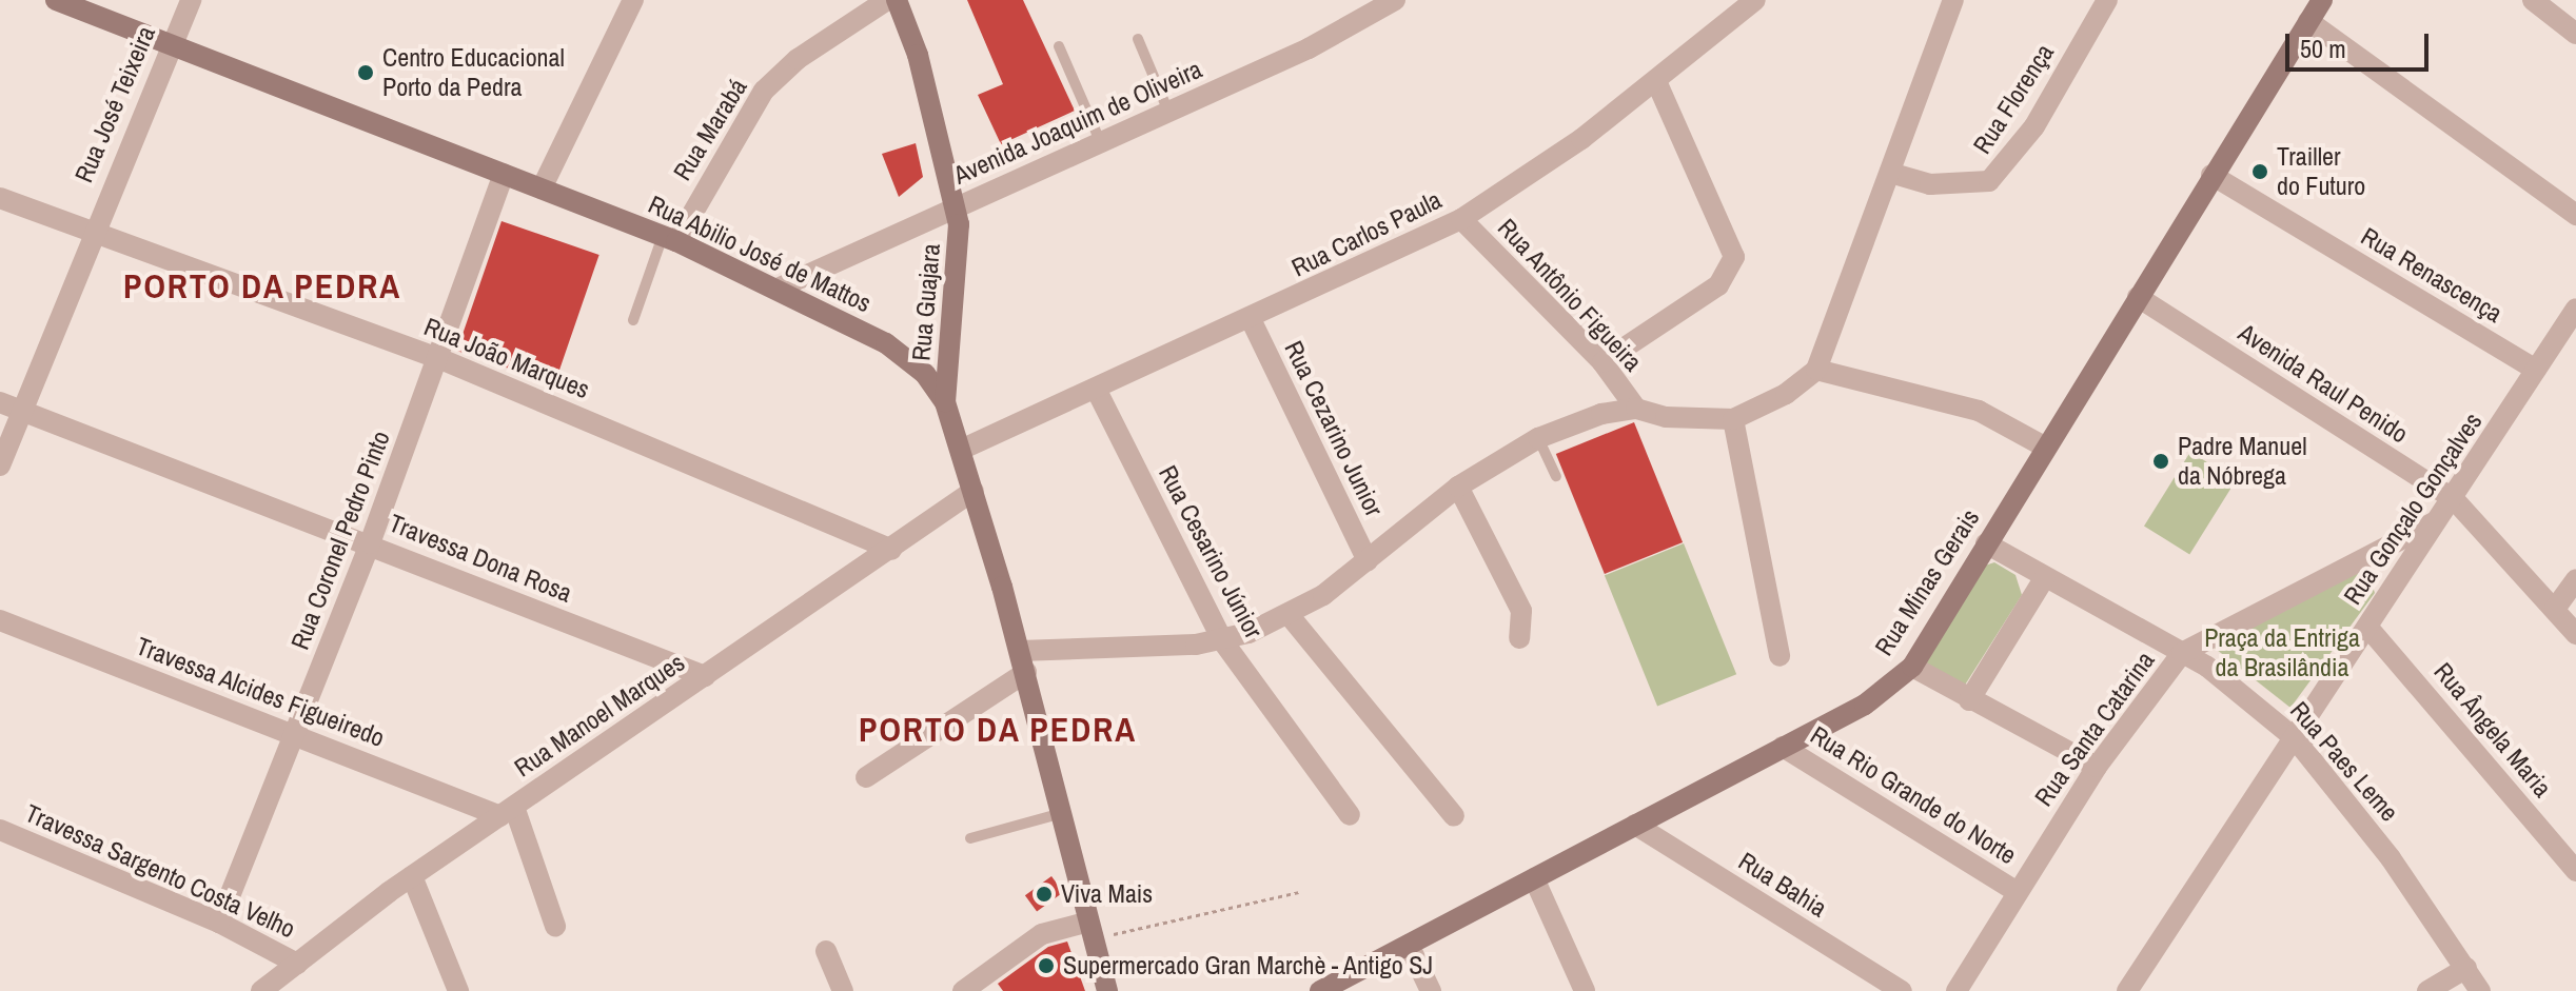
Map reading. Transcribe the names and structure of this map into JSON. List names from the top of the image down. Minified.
{"streets":{"main road":["Rua Abilio José de Mattos","Rua Guajara","Rua Minas Gerais"],"street":["Rua Florença","Rua José Teixeira","Avenida Joaquim de Oliveira","Rua Marabá","Rua Carlos Paula","Rua Renascença","Rua Antônio Figueira","Rua João Marques","Avenida Raul Penido","Rua Cezarino Junior","Rua Gonçalo Gonçalves","Rua Coronel Pedro Pinto","Rua Cesarino Júnior","Travessa Dona Rosa","Travessa Alcides Figueiredo","Rua Manoel Marques","Rua Santa Catarina","Rua Ângela Maria","Rua Paes Leme","Rua Rio Grande do Norte","Travessa Sargento Costa Velho","Rua Bahia"]},"crossings":[["Rua José Teixeira","Rua Abilio José de Mattos"],["Rua José Teixeira","Rua João Marques"],["Rua José Teixeira","Travessa Dona Rosa"],["Avenida Joaquim de Oliveira","Rua Abilio José de Mattos"],["Avenida Joaquim de Oliveira","Rua Guajara"],["Rua Marabá","Rua Abilio José de Mattos"],["Rua Carlos Paula","Rua Abilio José de Mattos"],["Rua Carlos Paula","Rua Antônio Figueira"],["Rua Carlos Paula","Rua Cezarino Junior"],["Rua Carlos Paula","Rua Cesarino Júnior"],["Rua Abilio José de Mattos","Rua Guajara"],["Rua Abilio José de Mattos","Rua Coronel Pedro Pinto"],["Rua Abilio José de Mattos","Rua Manoel Marques"],["Rua Renascença","Rua Gonçalo Gonçalves"],["Rua Renascença","Rua Minas Gerais"],["Rua João Marques","Rua Coronel Pedro Pinto"],["Rua João Marques","Rua Manoel Marques"],["Avenida Raul Penido","Rua Gonçalo Gonçalves"],["Avenida Raul Penido","Rua Minas Gerais"],["Rua Gonçalo Gonçalves","Rua Santa Catarina"],["Rua Gonçalo Gonçalves","Rua Ângela Maria"],["Rua Gonçalo Gonçalves","Rua Paes Leme"],["Rua Coronel Pedro Pinto","Travessa Dona Rosa"],["Rua Coronel Pedro Pinto","Travessa Alcides Figueiredo"],["Rua Coronel Pedro Pinto","Travessa Sargento Costa Velho"],["Travessa Dona Rosa","Rua Manoel Marques"],["Rua Minas Gerais","Rua Paes Leme"],["Rua Minas Gerais","Rua Rio Grande do Norte"],["Rua Minas Gerais","Rua Bahia"],["Travessa Alcides Figueiredo","Rua Manoel Marques"],["Rua Manoel Marques","Travessa Sargento Costa Velho"],["Rua Santa Catarina","Rua Paes Leme"],["Rua Santa Catarina","Rua Rio Grande do Norte"]],"districts":["PORTO DA PEDRA","PORTO DA PEDRA"],"parks":["Praça da Entriga da Brasilândia"],"places":["Centro Educacional Porto da Pedra","Trailler do Futuro","Padre Manuel da Nóbrega","Viva Mais","Supermercado Gran Marchè - Antigo SJ"],"scale_bar":"50 m"}
